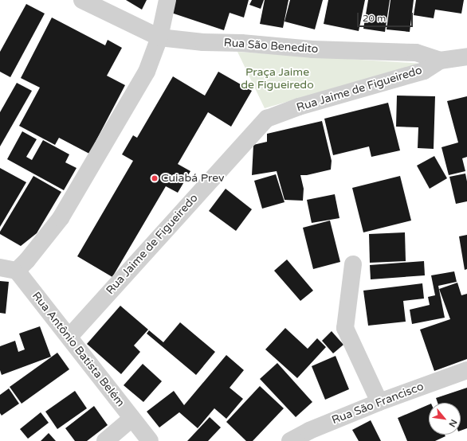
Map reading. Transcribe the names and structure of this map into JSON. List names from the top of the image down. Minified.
{"streets":{"street":["Rua São Benedito","Rua Jaime de Figueiredo","Rua Antônio Batista Belém","Rua São Francisco"]},"crossings":[["Rua São Benedito","Rua Jaime de Figueiredo"],["Rua Jaime de Figueiredo","Rua Antônio Batista Belém"]],"parks":["Praça Jaime de Figueiredo"],"places":["Cuiabá Prev"],"scale_bar":"20 m","north":"bottom right"}
